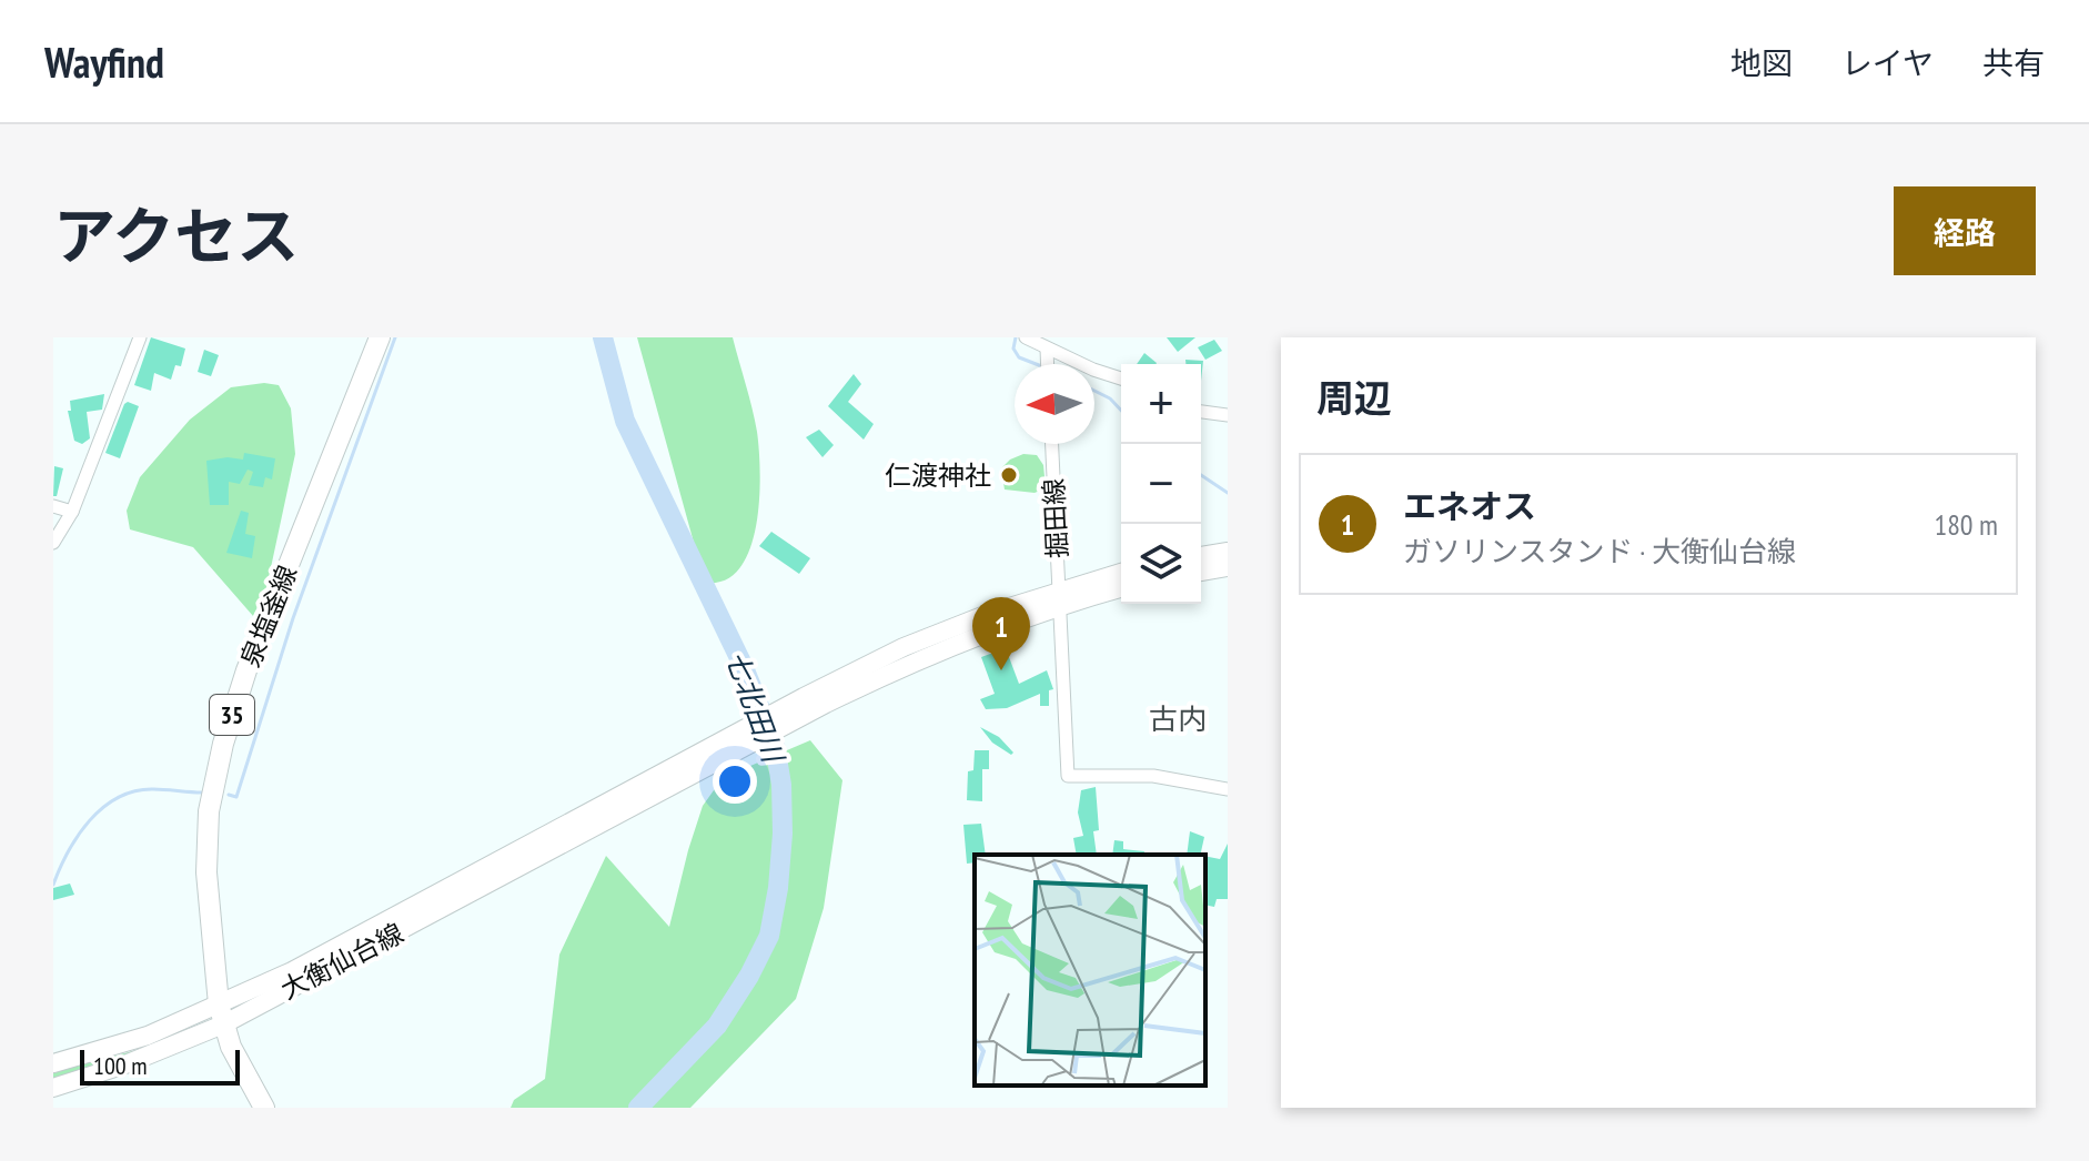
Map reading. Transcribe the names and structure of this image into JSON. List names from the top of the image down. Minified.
{"streets":{"main road":["泉塩釜線","35","大衡仙台線"],"street":["掘田線"]},"crossings":[["掘田線","大衡仙台線"],["泉塩釜線","大衡仙台線"]],"districts":["古内"],"water":["七北田川"],"places":["仁渡神社"],"scale_bar":"100 m","north":"left","page":{"header":"Wayfind","nav":["地図","レイヤ","共有"],"title":"アクセス","buttons":"経路","heading":"周辺","map_buttons":["+","−"],"list":[{"mark":"1","name":"エネオス","note":"ガソリンスタンド · 大衡仙台線","value":"180 m"}],"pins":"1","scale":"100 m"}}
